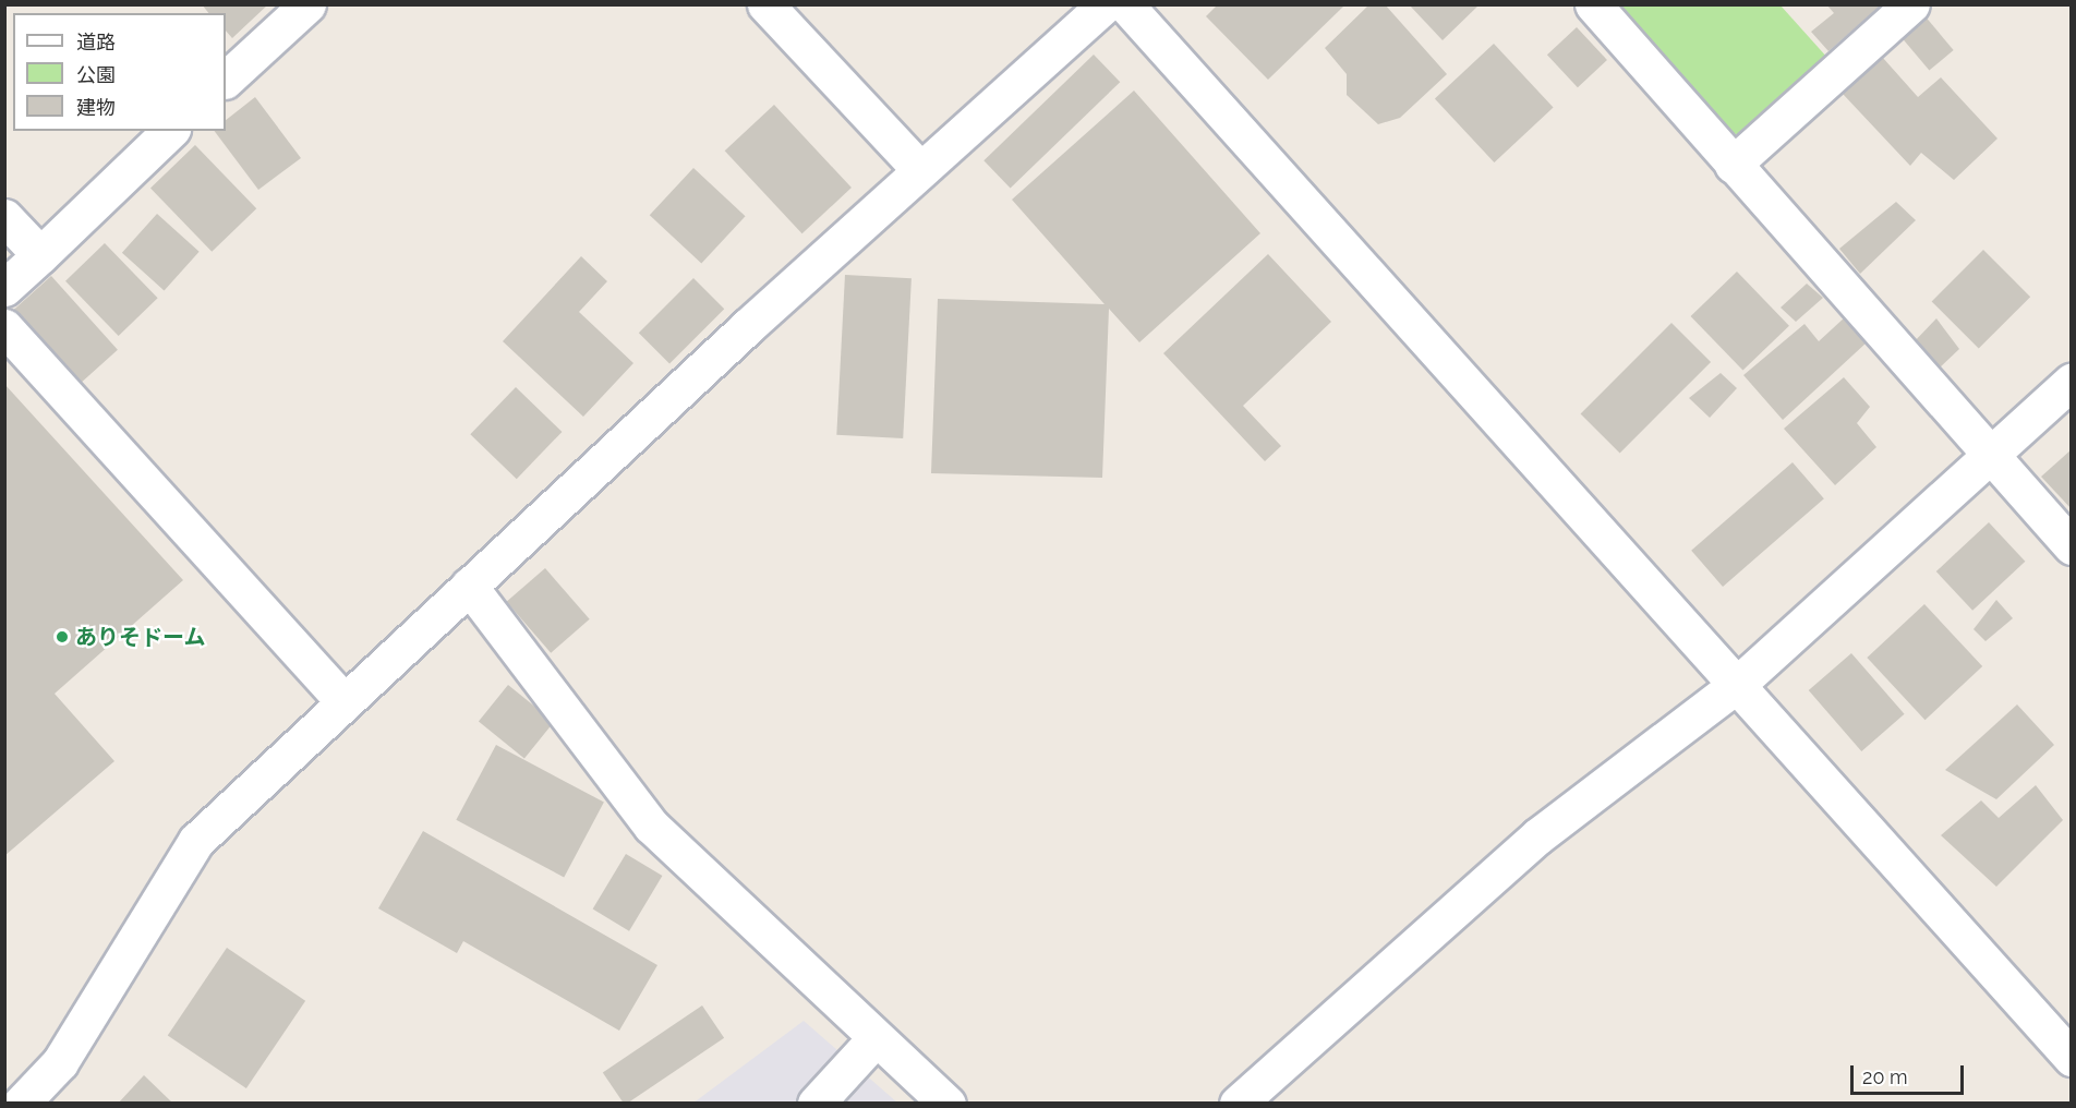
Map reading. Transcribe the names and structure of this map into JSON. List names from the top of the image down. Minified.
{"places":["ありそドーム"],"legend":["道路","公園","建物"],"scale_bar":"20 m"}
